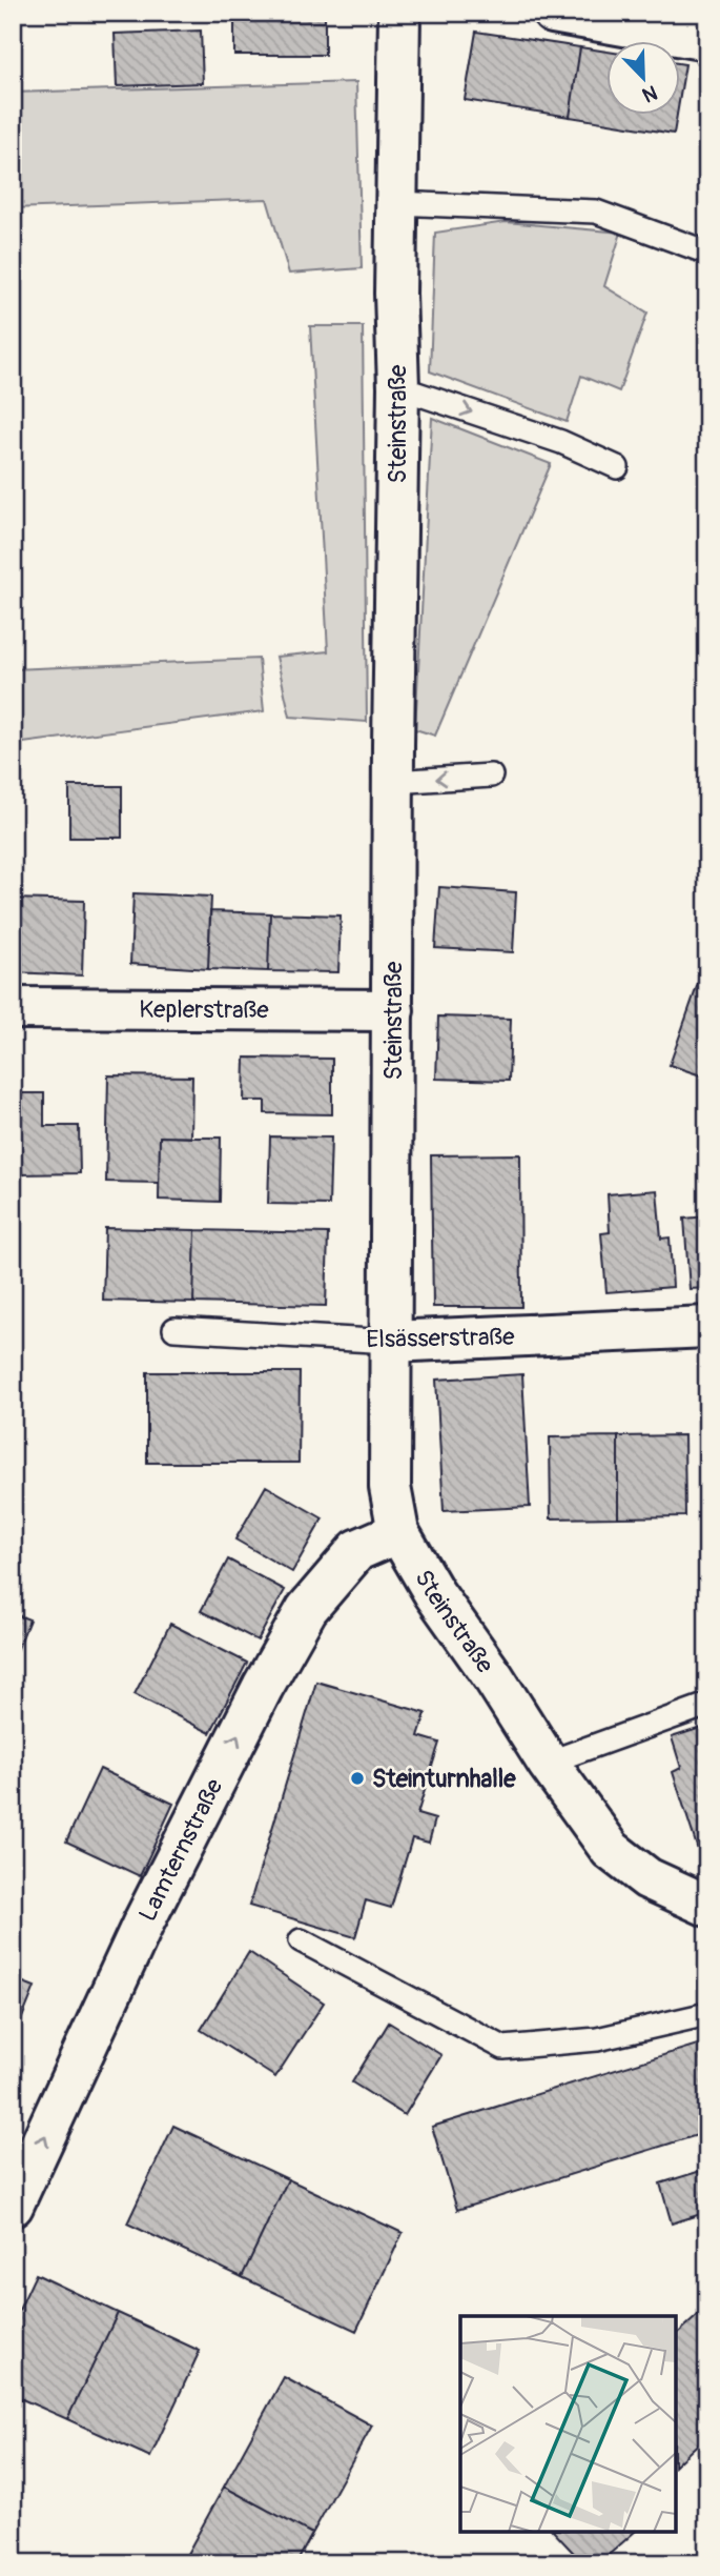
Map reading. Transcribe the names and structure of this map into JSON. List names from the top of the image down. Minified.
{"streets":{"street":["Steinstraße","Keplerstraße","Elsässerstraße","Lamternstraße"]},"crossings":[["Steinstraße","Keplerstraße"],["Steinstraße","Elsässerstraße"],["Steinstraße","Lamternstraße"]],"one_way":["Lamternstraße"],"places":["Steinturnhalle"],"north":"bottom right"}
